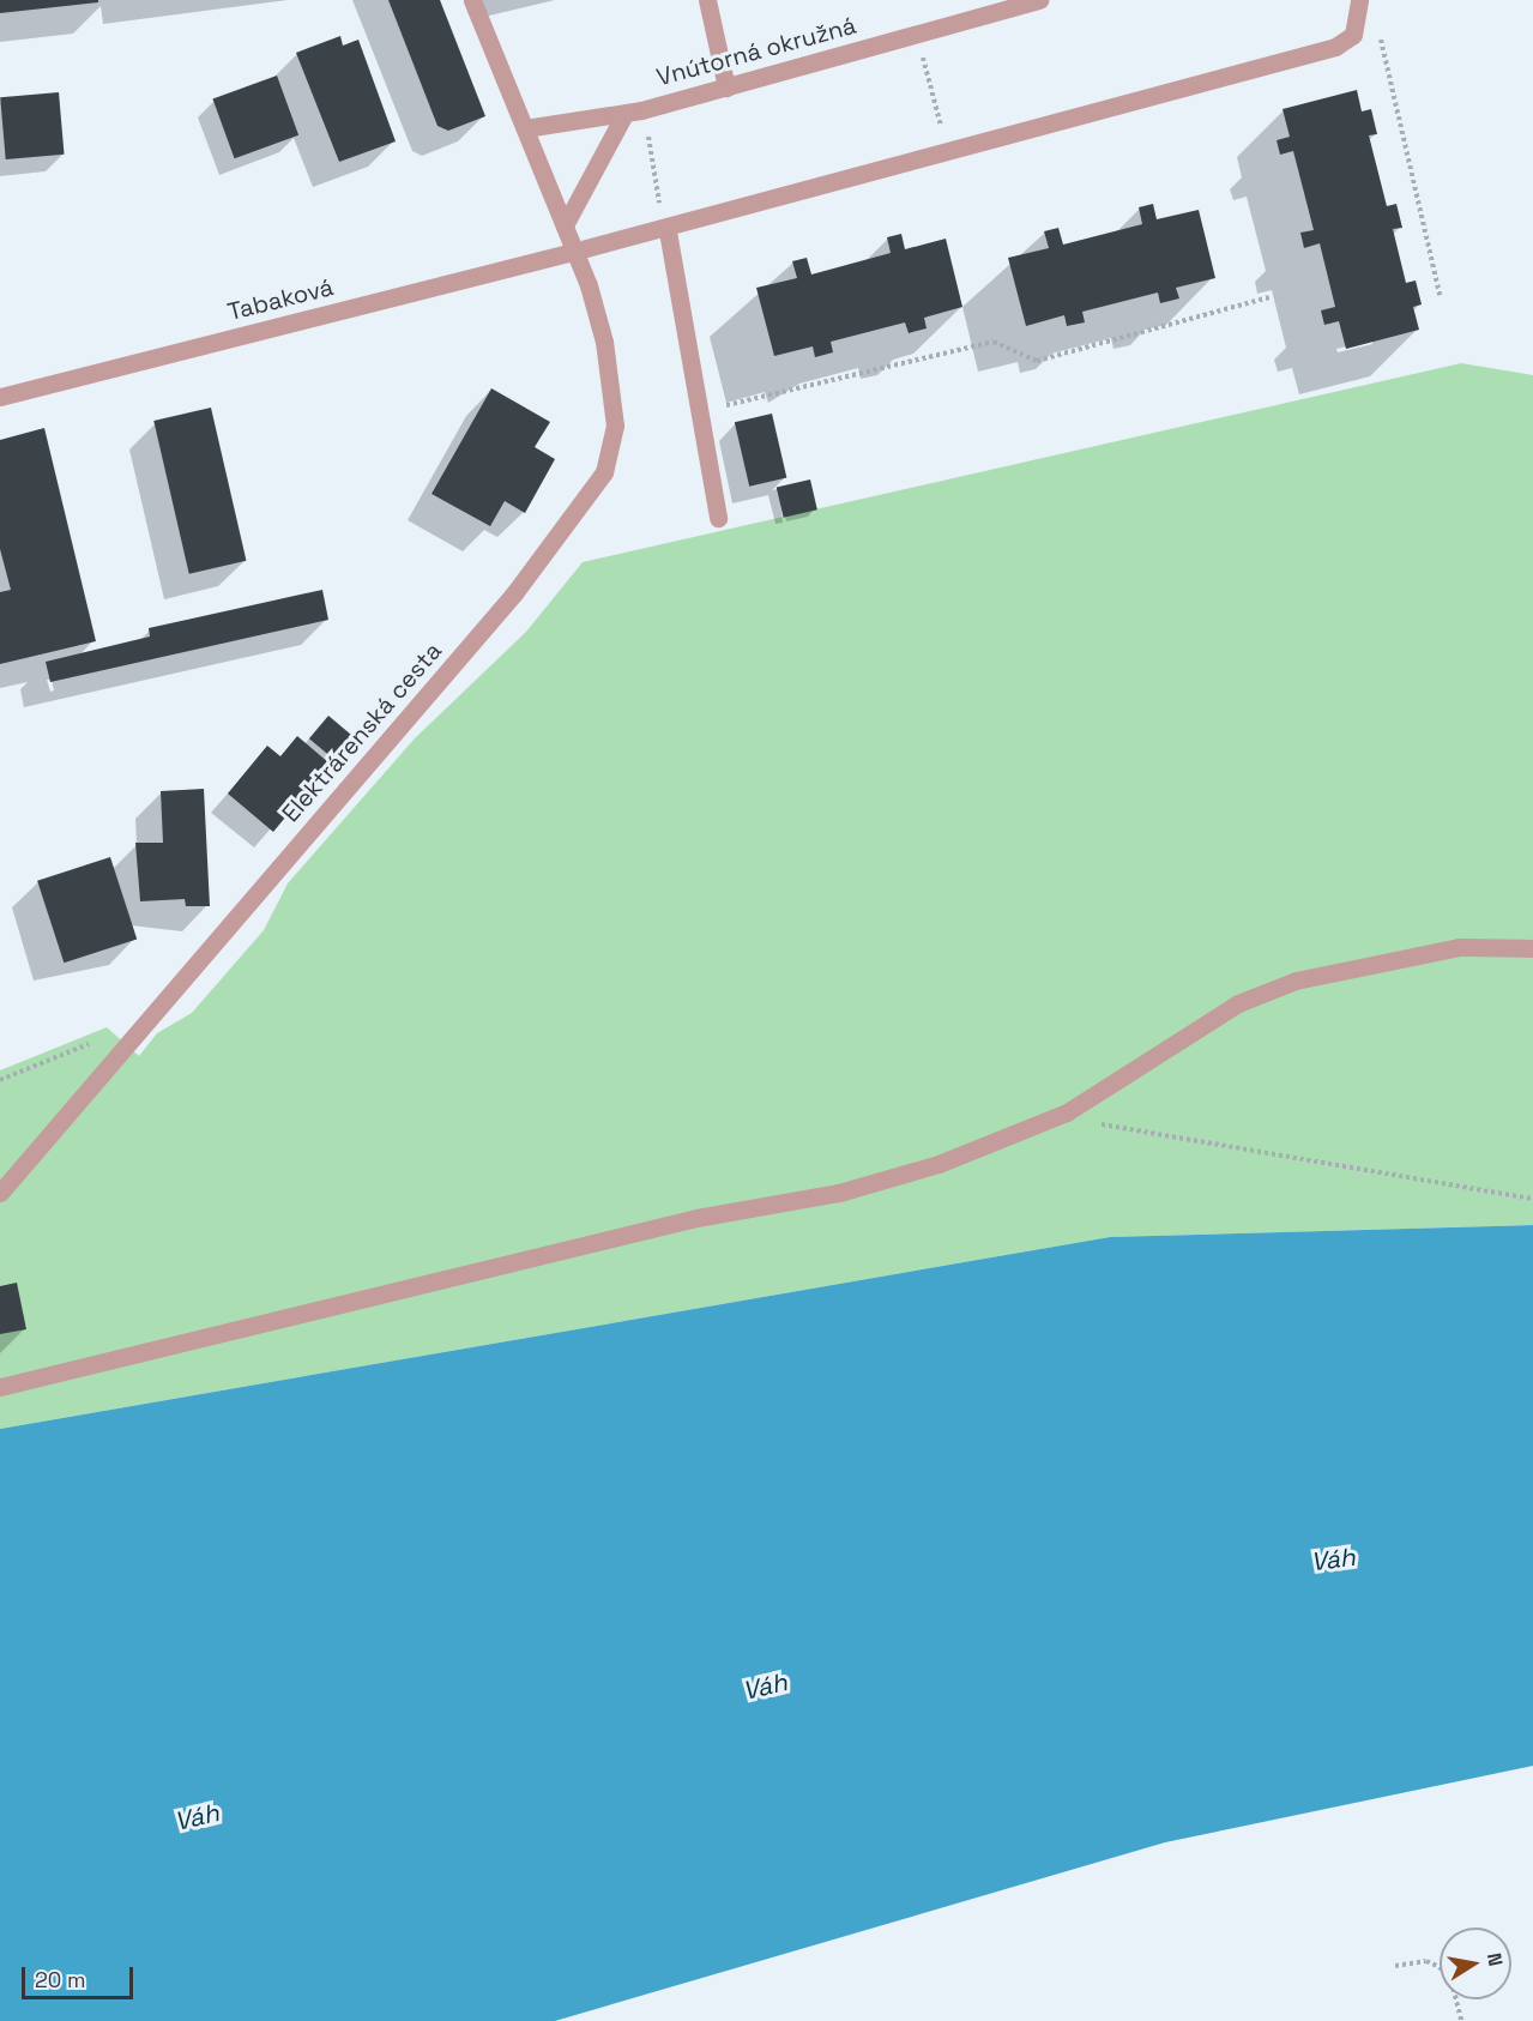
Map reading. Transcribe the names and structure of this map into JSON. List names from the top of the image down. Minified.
{"streets":{"street":["Vnútorná okružná","Tabaková","Elektrárenská cesta"]},"crossings":[["Tabaková","Elektrárenská cesta"]],"water":["Váh"],"scale_bar":"20 m","north":"right"}
